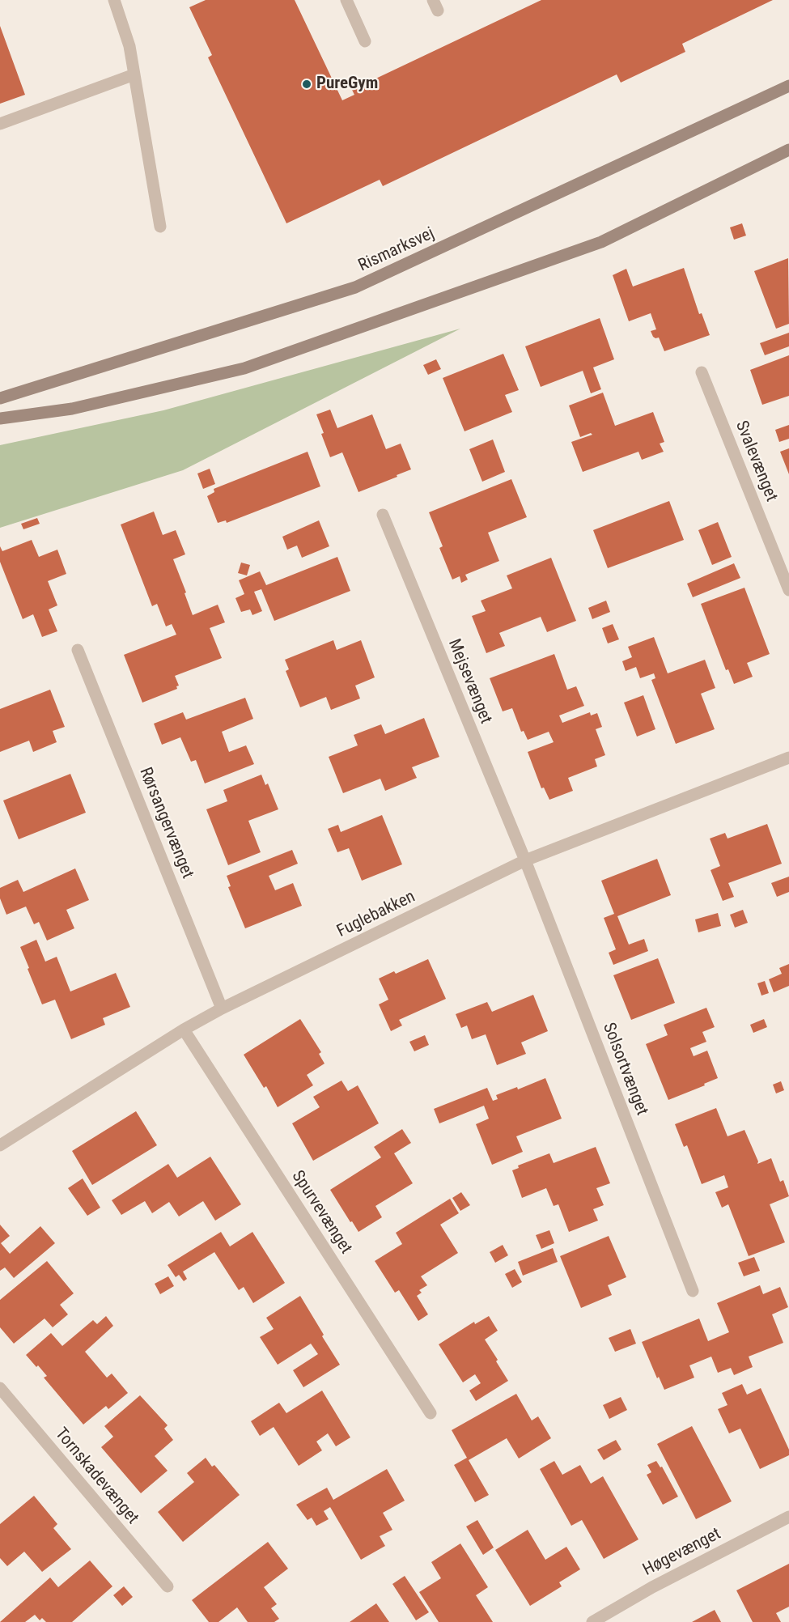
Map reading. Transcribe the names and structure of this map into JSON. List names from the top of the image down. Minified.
{"streets":{"main road":["Rismarksvej"],"street":["Svalevænget","Mejsevænget","Rørsangervænget","Fuglebakken","Solsortvænget","Spurvevænget","Tornskadevænget","Høgevænget"]},"crossings":[["Mejsevænget","Fuglebakken"],["Mejsevænget","Solsortvænget"],["Rørsangervænget","Fuglebakken"],["Fuglebakken","Solsortvænget"],["Fuglebakken","Spurvevænget"]],"places":["PureGym"]}
